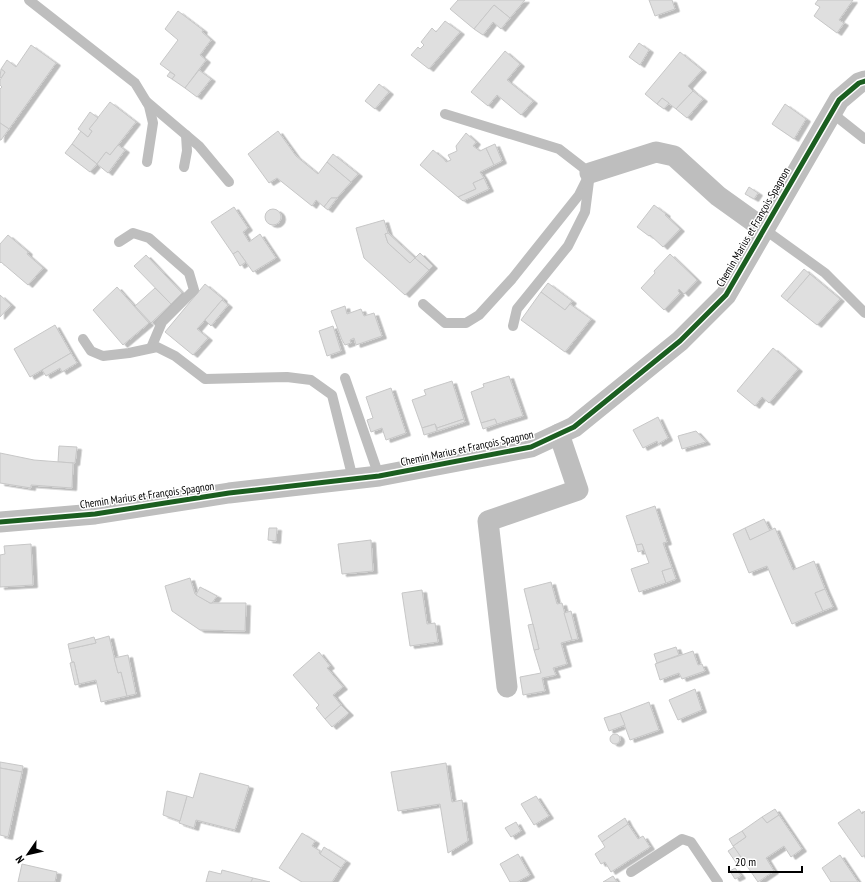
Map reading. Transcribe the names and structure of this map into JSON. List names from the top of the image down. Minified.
{"streets":{"street":["Chemin Marius et François Spagnon"]},"scale_bar":"20 m","north":"bottom left"}
